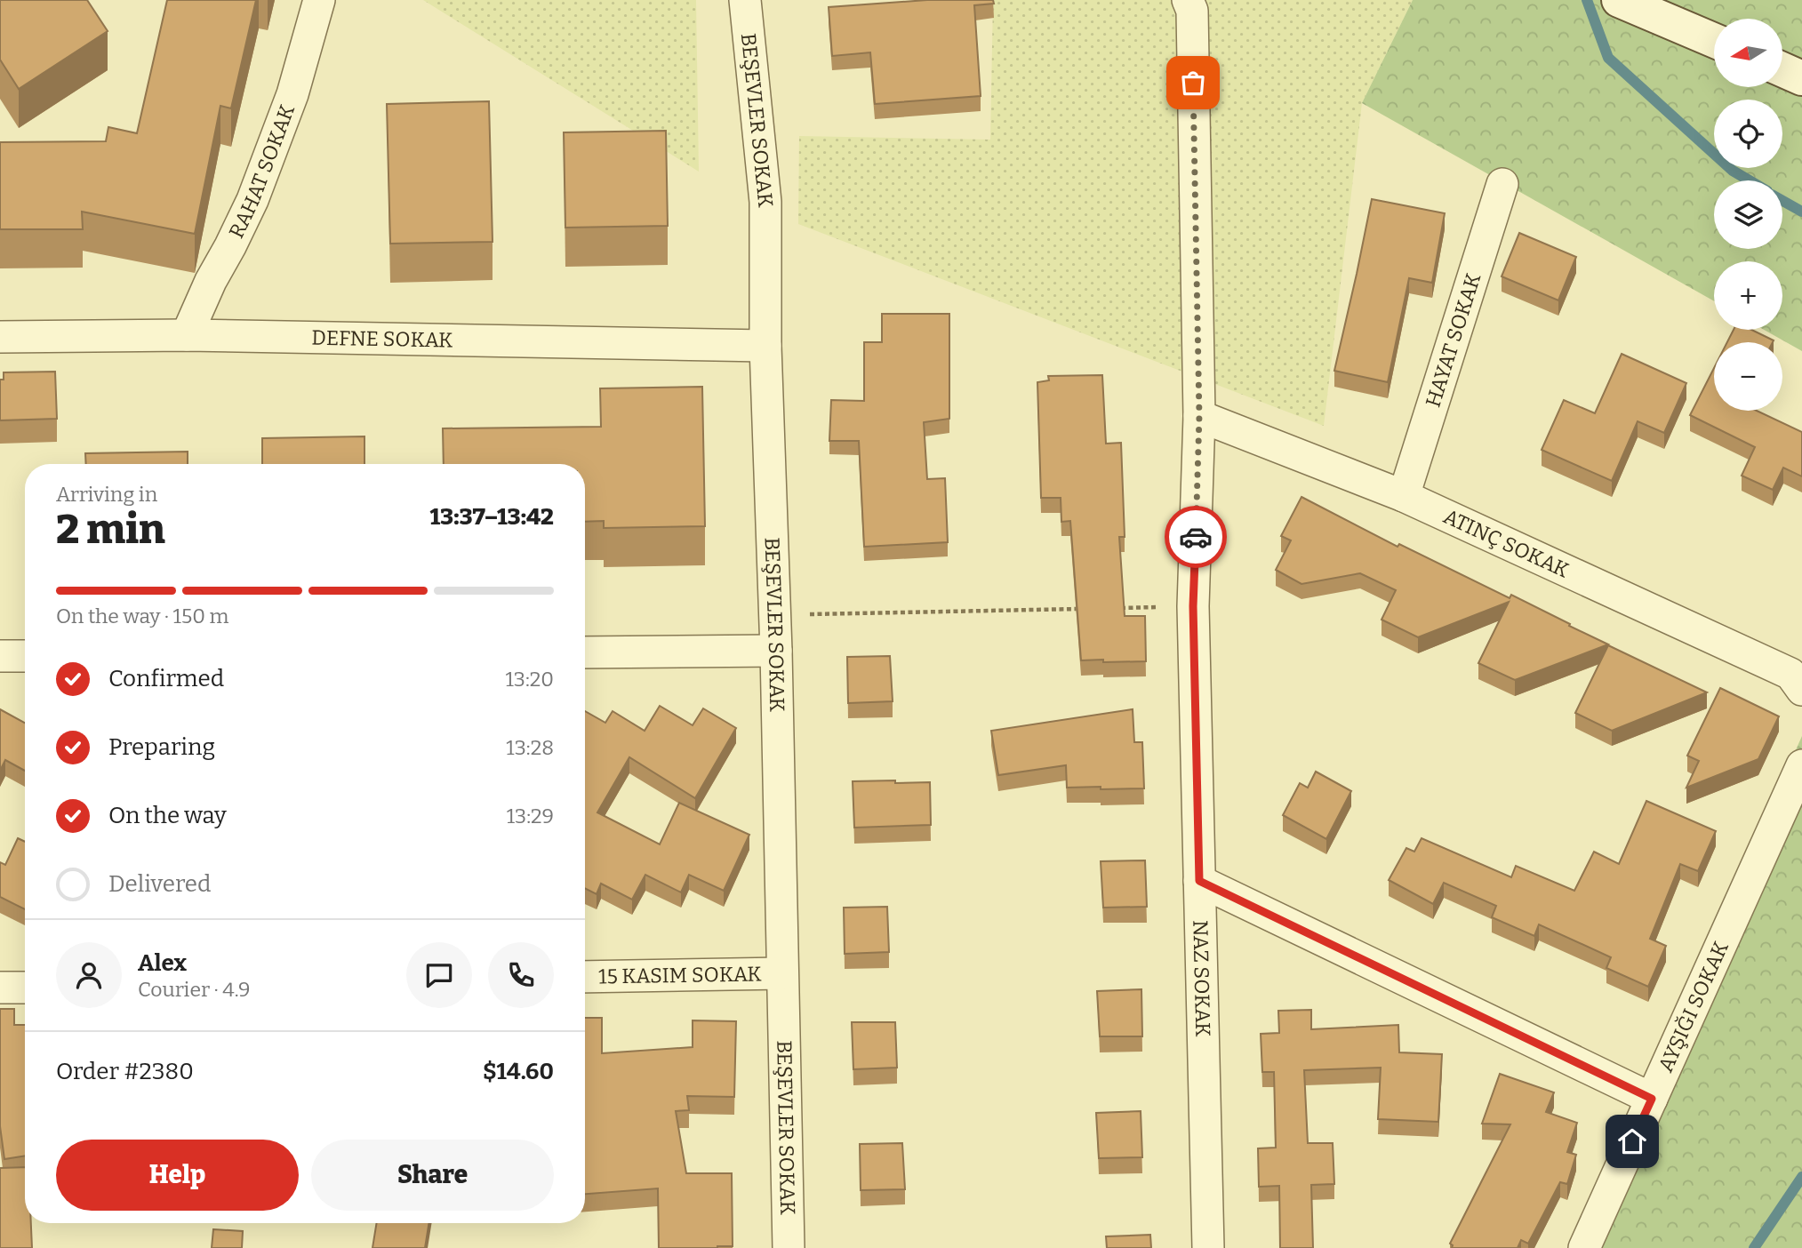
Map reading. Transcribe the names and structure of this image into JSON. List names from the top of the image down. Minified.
{"streets":{"street":["BEŞEVLER SOKAK","RAHAT SOKAK","DEFNE SOKAK","HAYAT SOKAK","NAZ SOKAK"]},"crossings":[["BEŞEVLER SOKAK","DEFNE SOKAK"],["RAHAT SOKAK","DEFNE SOKAK"]],"north":"left","page":{"map_buttons":["+","−"],"heading":["2 min","Arriving in","13:37–13:42"],"panel":["Alex","Courier · 4.9","Order #2380","$14.60"],"bar":"On the way · 150 m","list":[["Confirmed","13:20"],["Preparing","13:28"],["On the way","13:29"],"Delivered"],"buttons":["Help","Share"]}}
